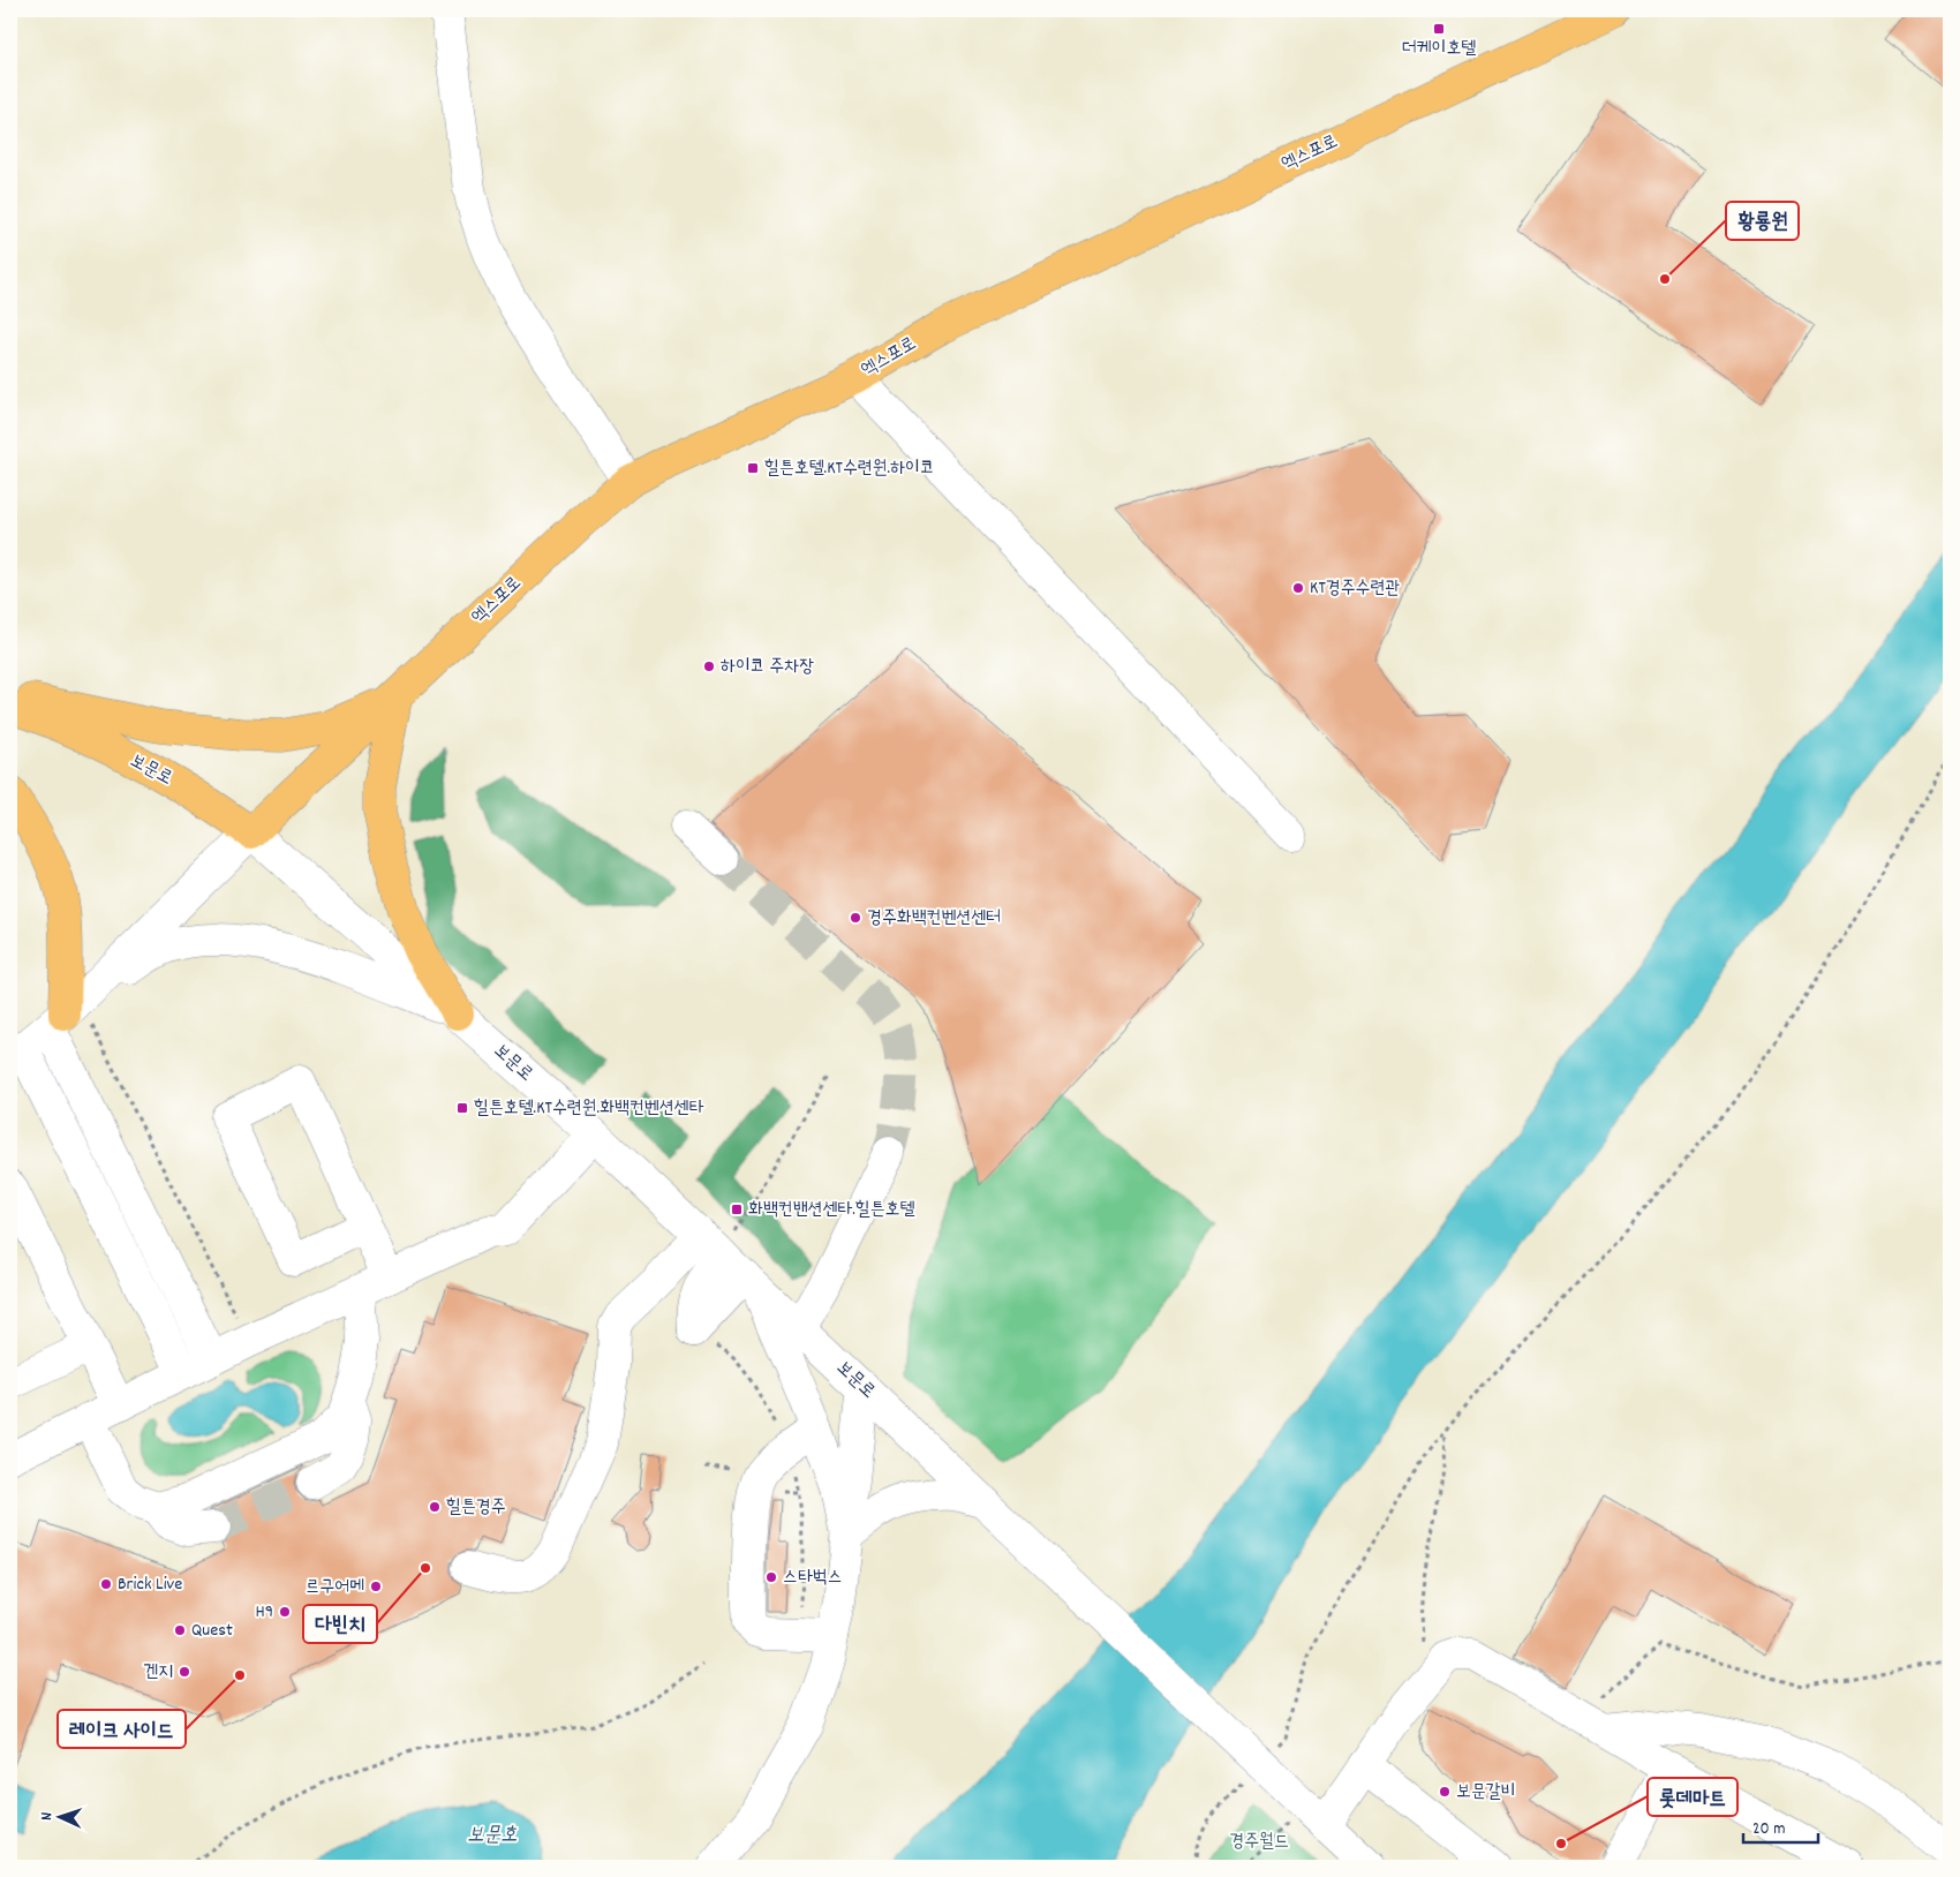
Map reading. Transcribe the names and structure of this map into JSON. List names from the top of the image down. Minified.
{"streets":{"main road":["엑스포로","보문로"]},"crossings":[["엑스포로","보문로"]],"water":["보문호"],"parks":["경주월드"],"places":{"transit":["더케이호텔","힐튼호텔.KT수련원.하이코","힐튼호텔.KT수련원.화백컨벤션센타","화백컨밴션센타.힐튼호텔"],"other":["황룡원","KT경주수련관","하이코 주차장","경주화백컨벤션센터","힐튼경주","다빈치","스타벅스","Brick Live","르구어메","H9","Quest","겐지","레이크 사이드","보문갈비","롯데마트"]},"scale_bar":"20 m","north":"left"}
